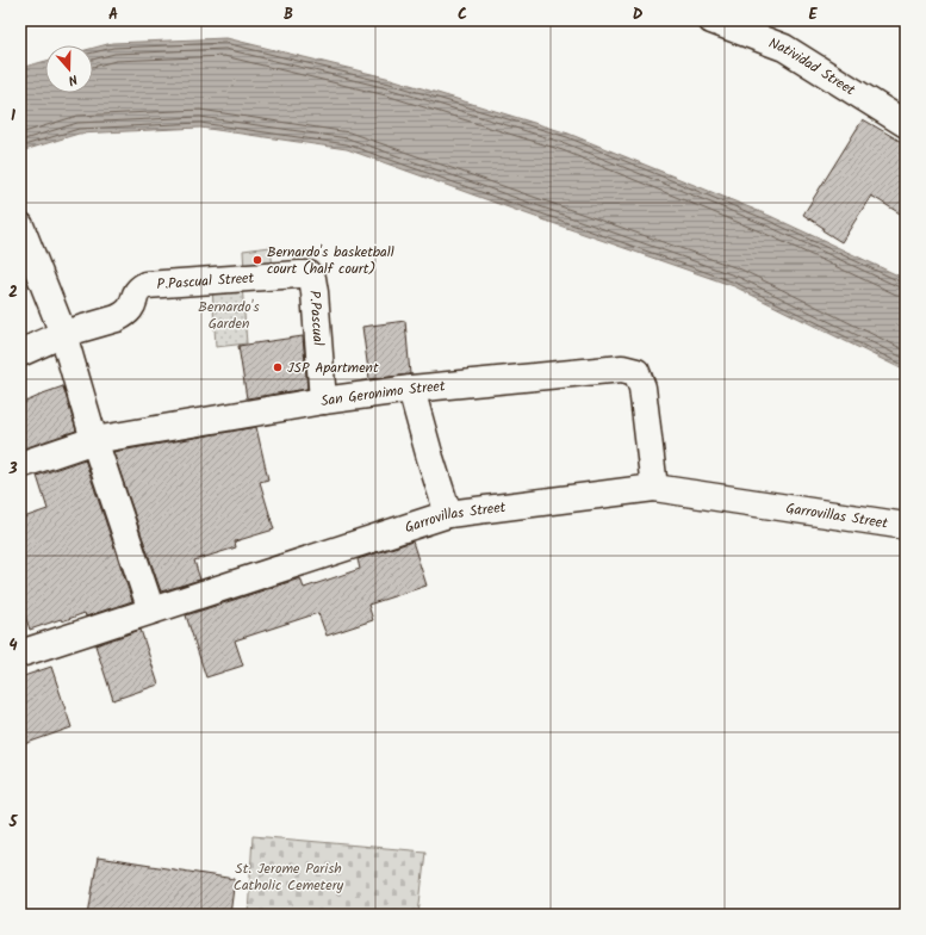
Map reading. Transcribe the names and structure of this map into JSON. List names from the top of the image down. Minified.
{"streets":{"street":["Natividad Street","P.Pascual Street","P.Pascual","San Geronimo Street","Garrovillas Street"]},"crossings":[["P.Pascual Street","P.Pascual"],["P.Pascual","San Geronimo Street"],["San Geronimo Street","Garrovillas Street"]],"parks":["Bernardo's Garden","St. Jerome Parish Catholic Cemetery"],"places":["Bernardo's basketball court (half court)","JSP Apartment"],"north":"bottom","grid":{"columns":["A","B","C","D","E"],"rows":["1","2","3","4","5"]}}
